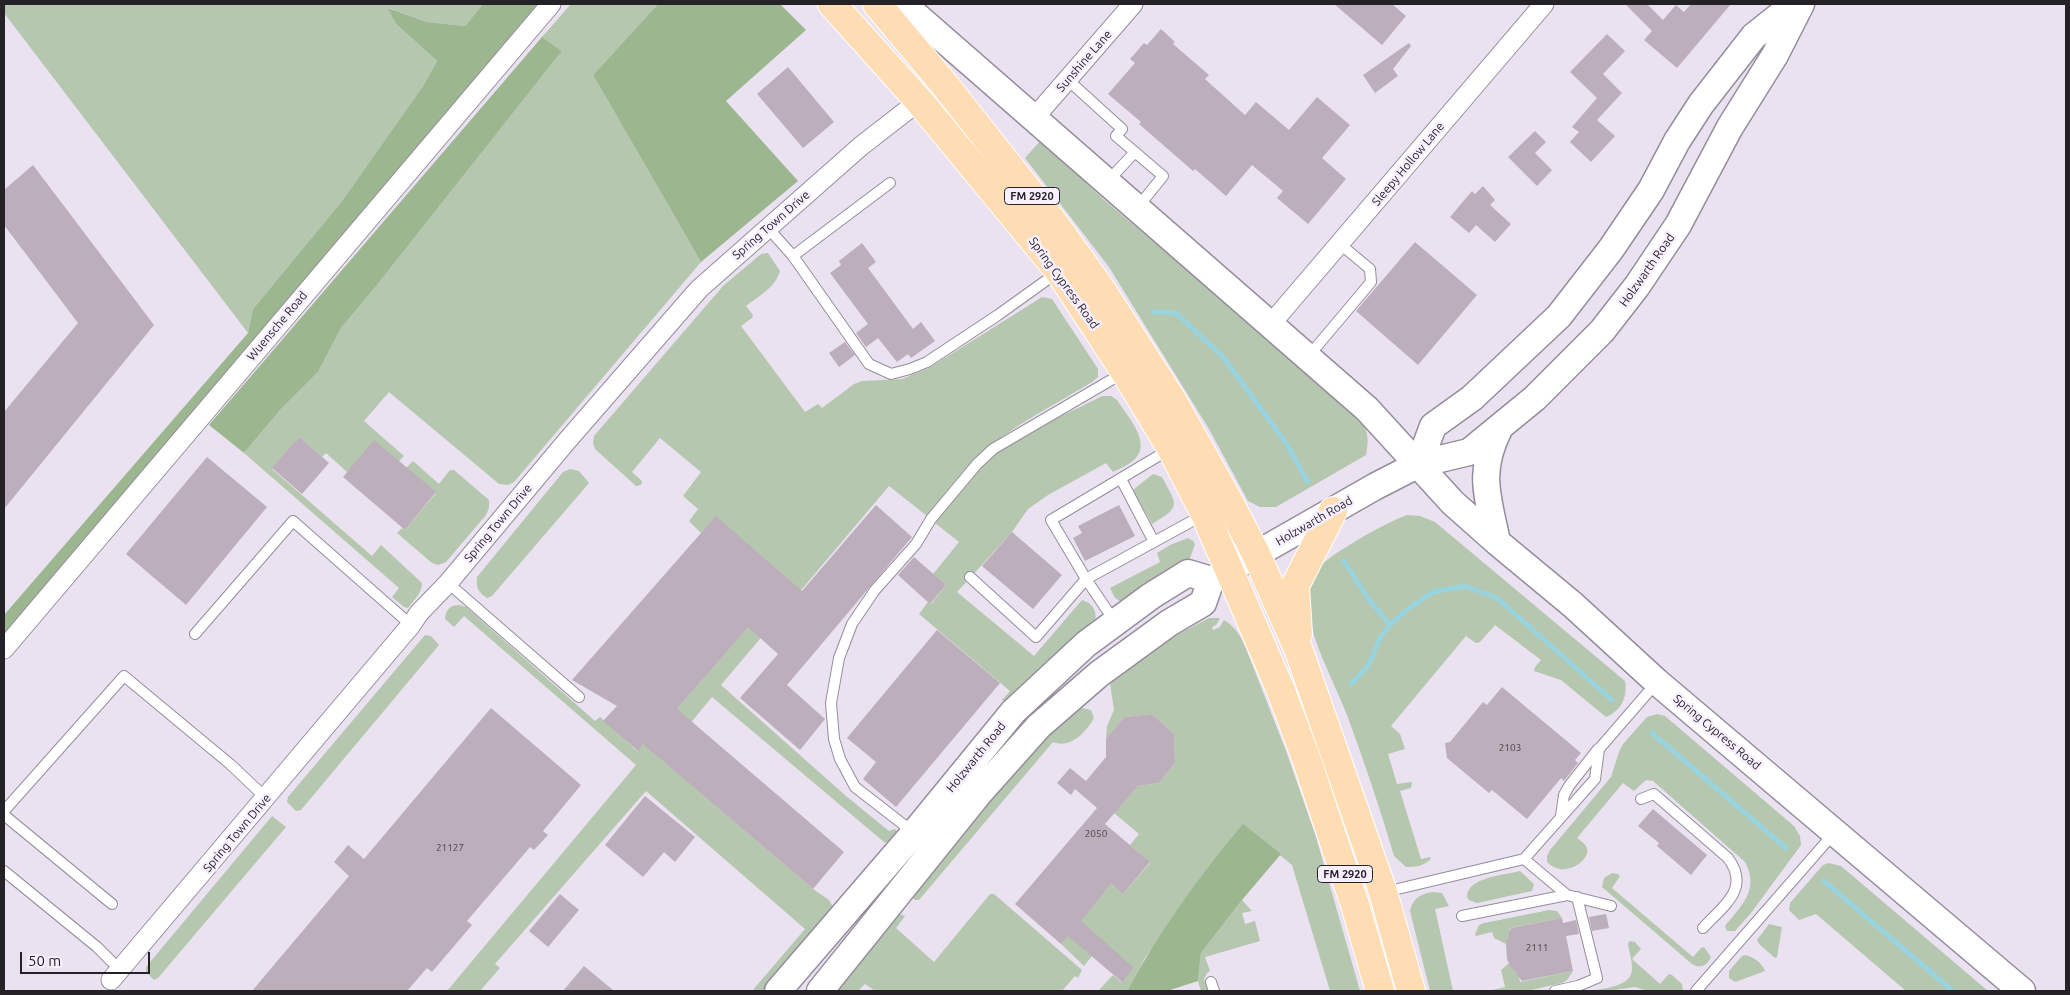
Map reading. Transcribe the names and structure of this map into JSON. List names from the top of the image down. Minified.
{"streets":{"main road":["FM 2920","Holzwarth Road","Spring Cypress Road"],"street":["Sunshine Lane","Sleepy Hollow Lane","Spring Town Drive","Wuensche Road"]},"crossings":[["Sunshine Lane","Spring Cypress Road"],["Sleepy Hollow Lane","Spring Cypress Road"],["FM 2920","Holzwarth Road"],["FM 2920","Spring Cypress Road"],["Spring Town Drive","Spring Cypress Road"],["Holzwarth Road","Spring Cypress Road"]],"house_numbers":["2103","2050","21127","2111"],"scale_bar":"50 m"}
